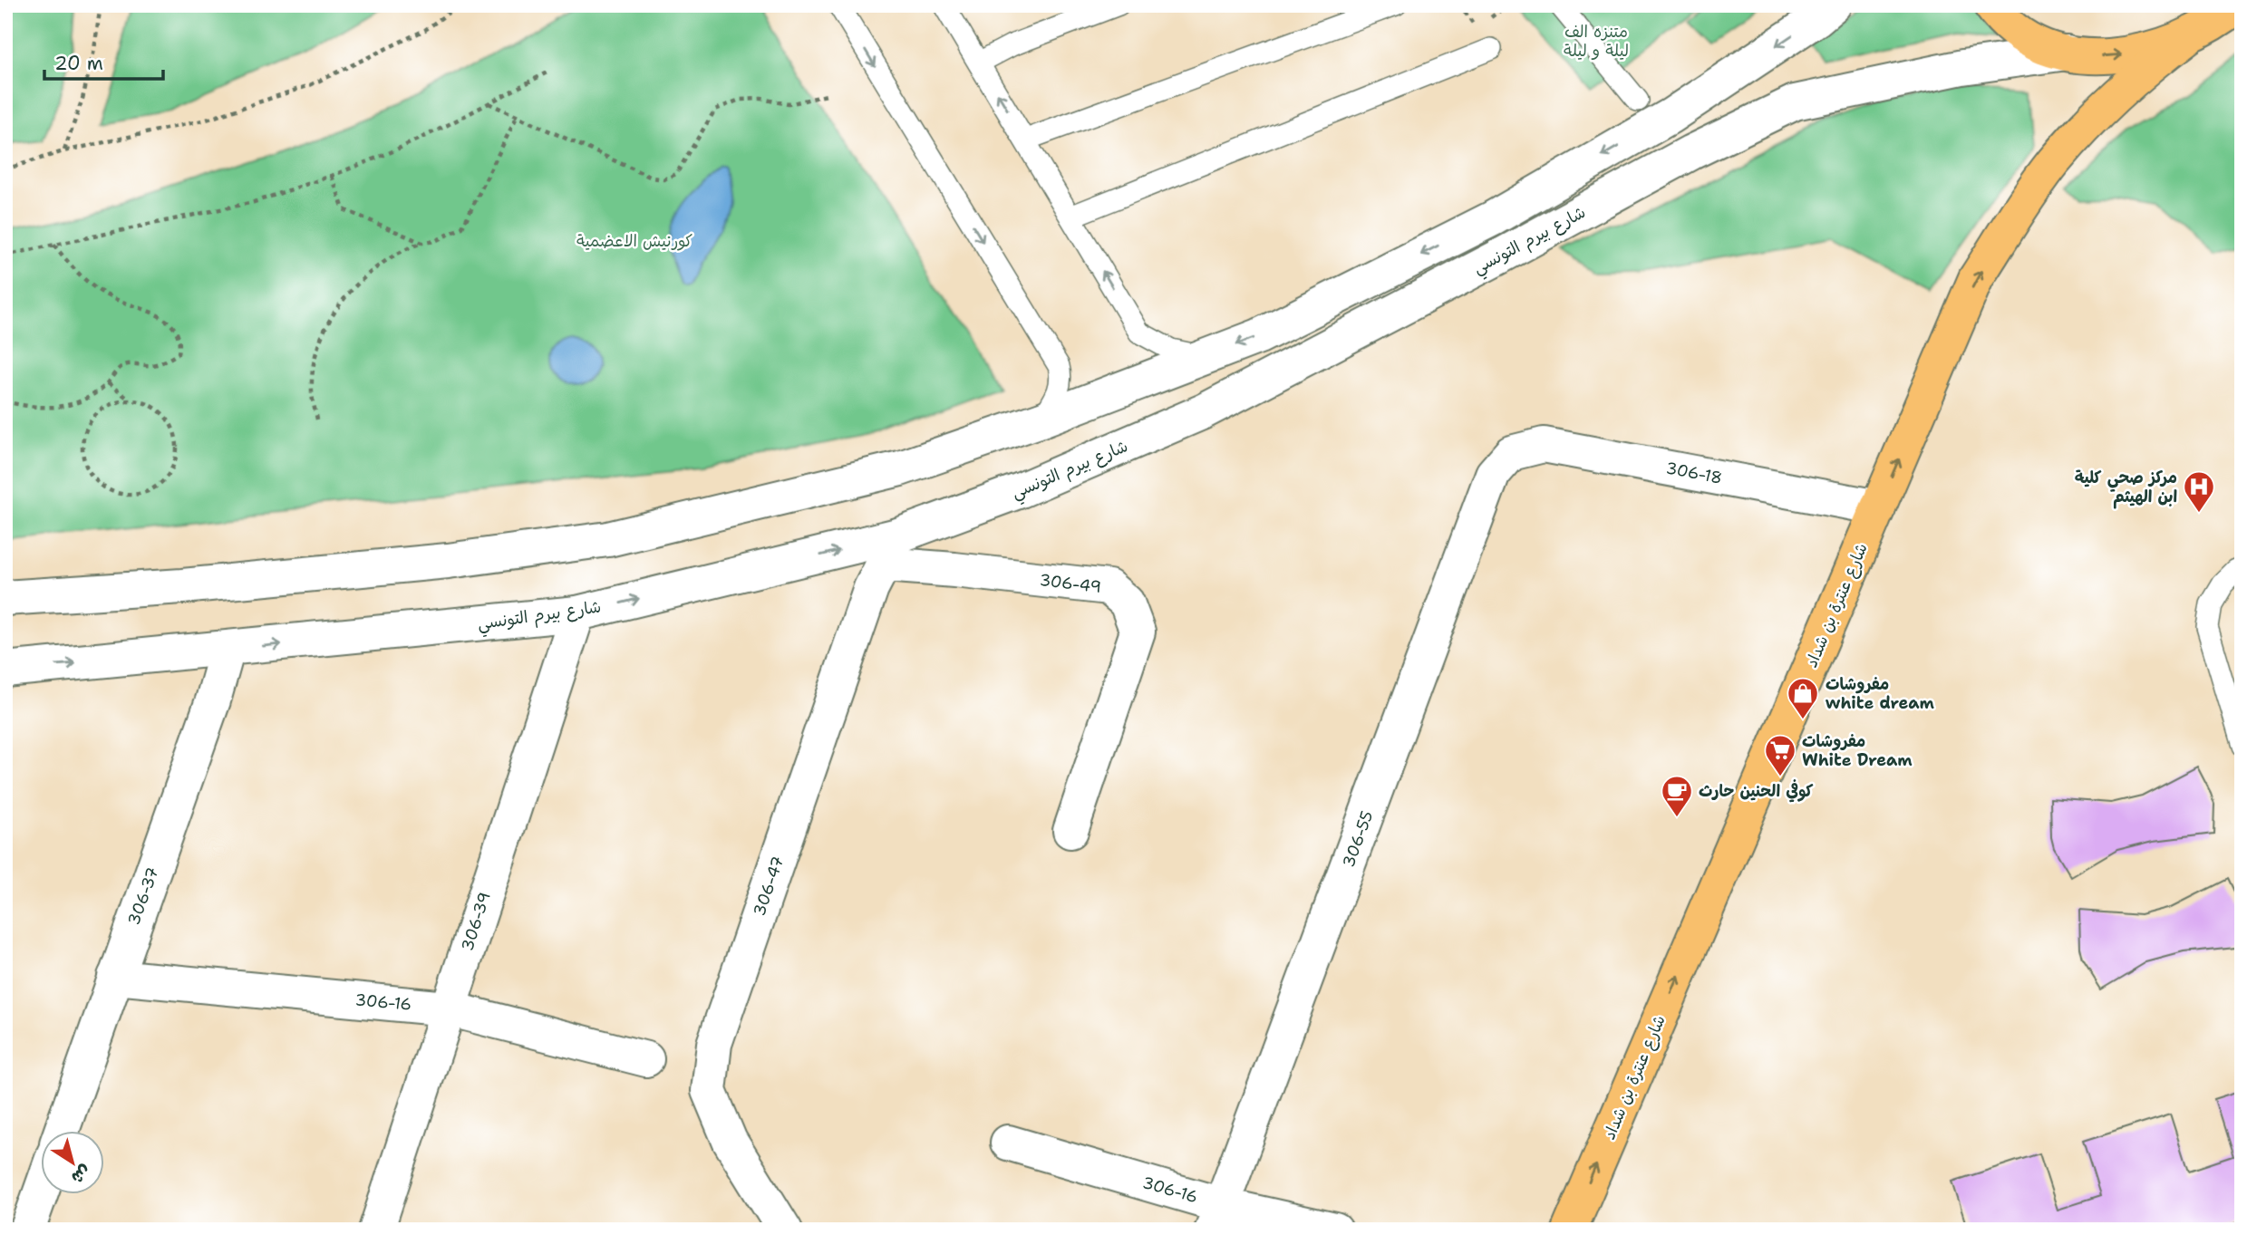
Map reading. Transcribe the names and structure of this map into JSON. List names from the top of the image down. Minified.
{"streets":{"main road":["شارع عنترة بن شداد"],"street":["شارع بيرم التونسي","306-18","306-49","306-55","306-47","306-37","306-39","306-16"]},"crossings":[["شارع بيرم التونسي","306-49"],["شارع بيرم التونسي","306-47"],["شارع بيرم التونسي","306-37"],["شارع بيرم التونسي","306-39"],["306-18","شارع عنترة بن شداد"],["306-18","306-55"],["306-49","306-47"],["306-55","306-16"],["306-37","306-16"],["306-39","306-16"]],"one_way":["شارع عنترة بن شداد"],"parks":["متنزه الف ليلة و ليلة","كورنيش الاعضمية"],"places":{"hospital":["مركز صحي كلية ابن الهيثم"],"shop":["مفروشات white dream"],"supermarket":["مفروشات White Dream"],"cafe":["كوفي الحنين حارث"]},"scale_bar":"20 m","north":"bottom right"}
